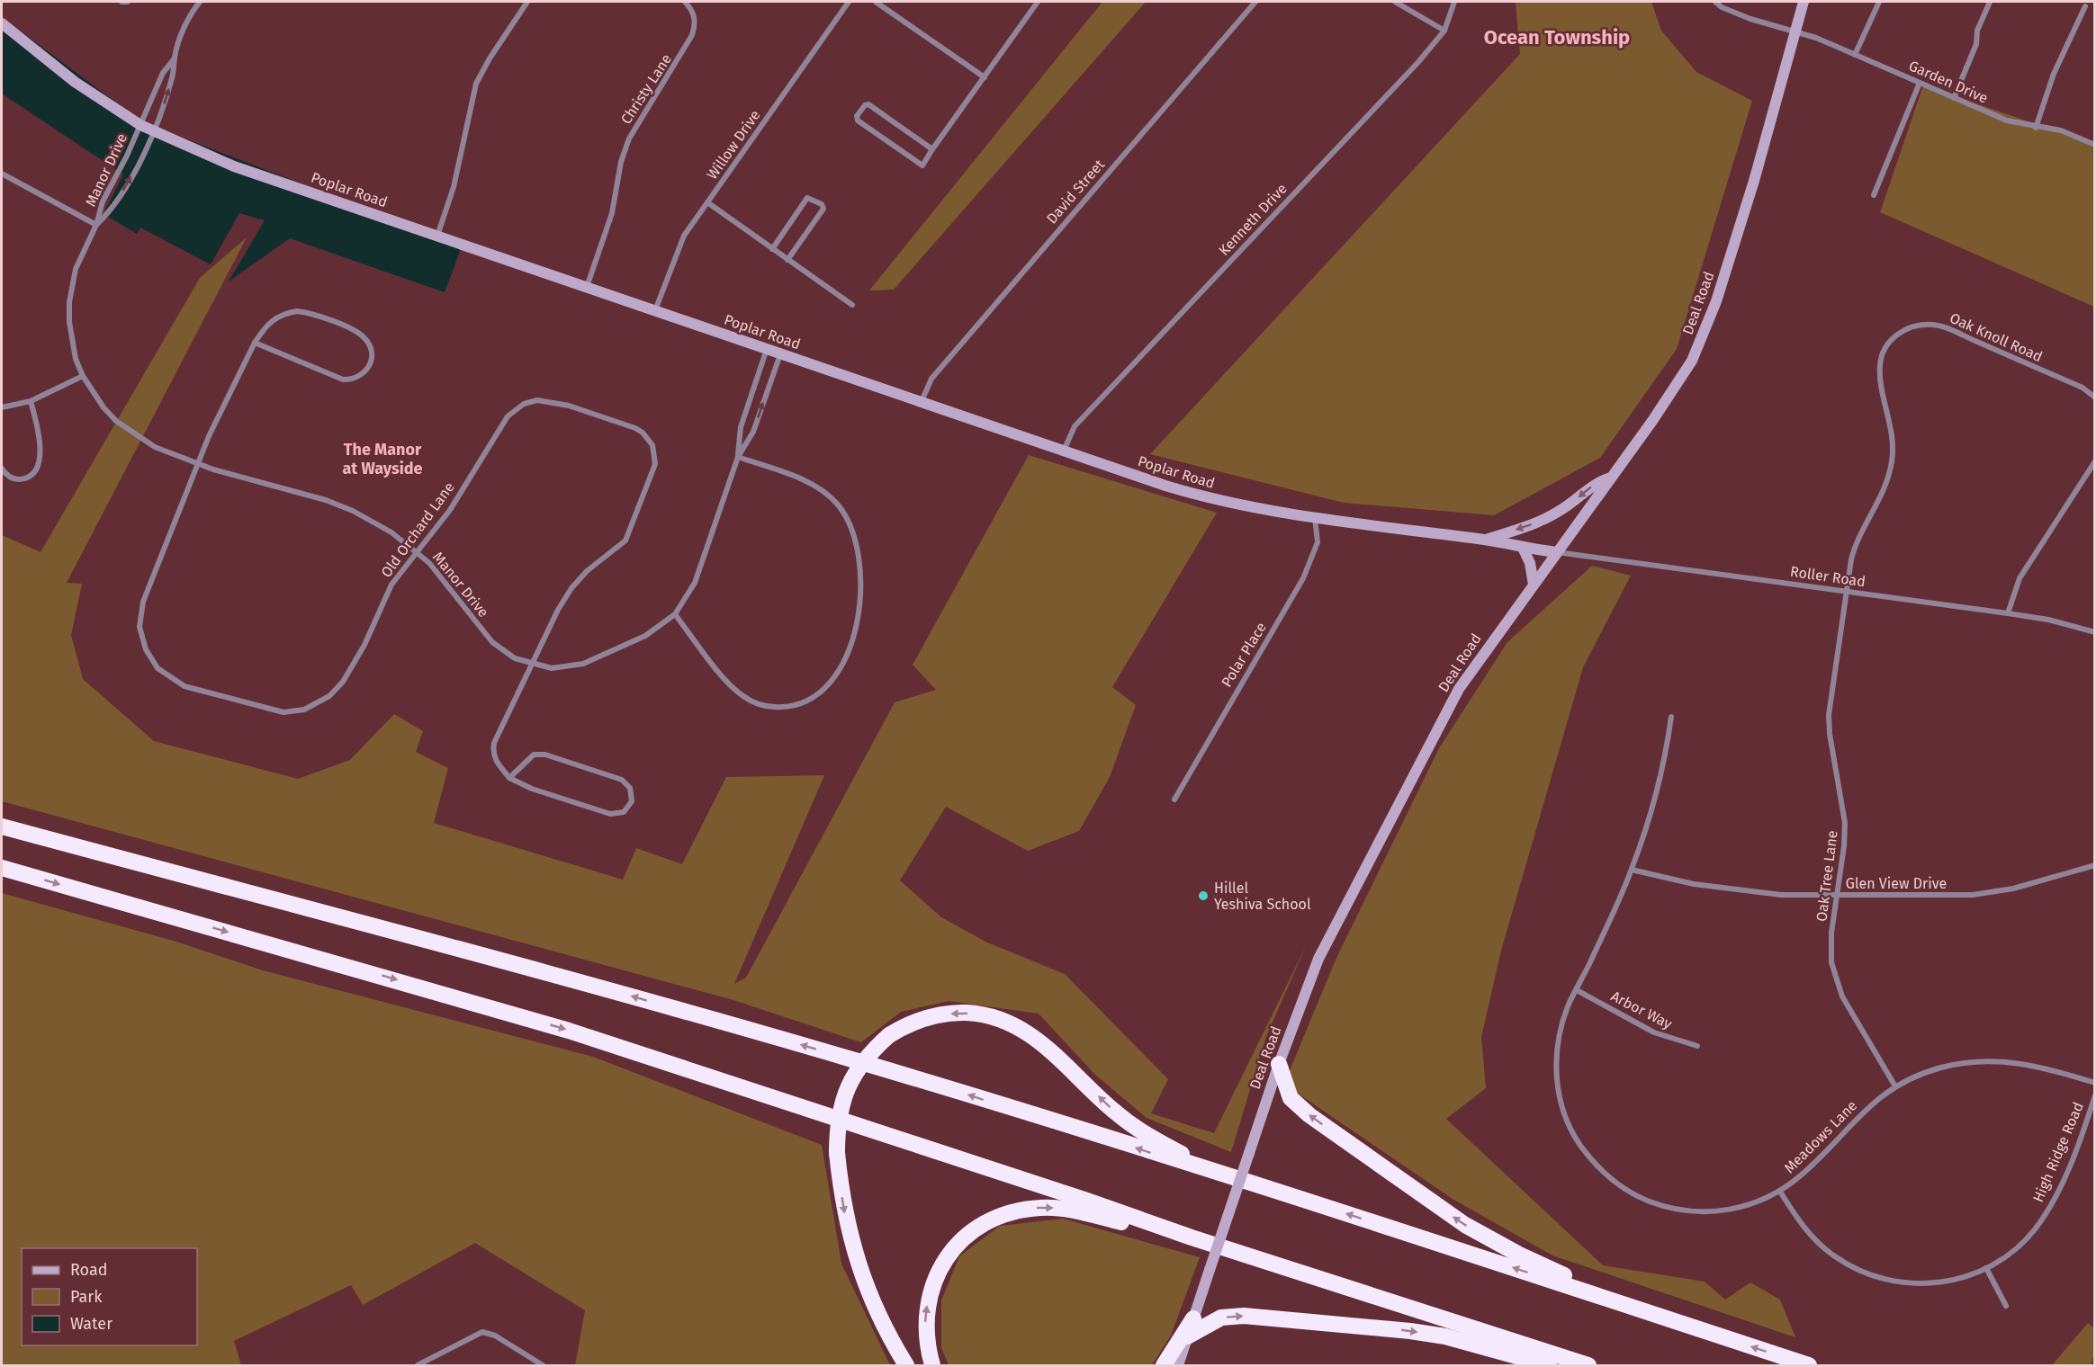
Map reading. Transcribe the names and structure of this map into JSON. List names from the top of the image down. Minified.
{"streets":{"street":["Garden Drive","Christy Lane","Willow Drive","Manor Drive","Poplar Road","David Street","Kenneth Drive","Deal Road","Oak Knoll Road","Old Orchard Lane","Roller Road","Polar Place","Oak Tree Lane","Glen View Drive","Arbor Way","Meadows Lane","High Ridge Road"]},"crossings":[["Garden Drive","Deal Road"],["Christy Lane","Poplar Road"],["Willow Drive","Poplar Road"],["Manor Drive","Poplar Road"],["Manor Drive","Old Orchard Lane"],["Poplar Road","David Street"],["Poplar Road","Kenneth Drive"],["Poplar Road","Deal Road"],["Poplar Road","Roller Road"],["Poplar Road","Polar Place"],["Deal Road","Roller Road"],["Oak Knoll Road","Roller Road"],["Oak Knoll Road","Oak Tree Lane"],["Roller Road","Oak Tree Lane"],["Oak Tree Lane","Glen View Drive"],["Oak Tree Lane","Meadows Lane"],["Glen View Drive","Meadows Lane"],["Arbor Way","Meadows Lane"],["Meadows Lane","High Ridge Road"]],"districts":["Ocean Township","The Manor at Wayside"],"places":["Hillel Yeshiva School"],"legend":["Road","Park","Water"]}
